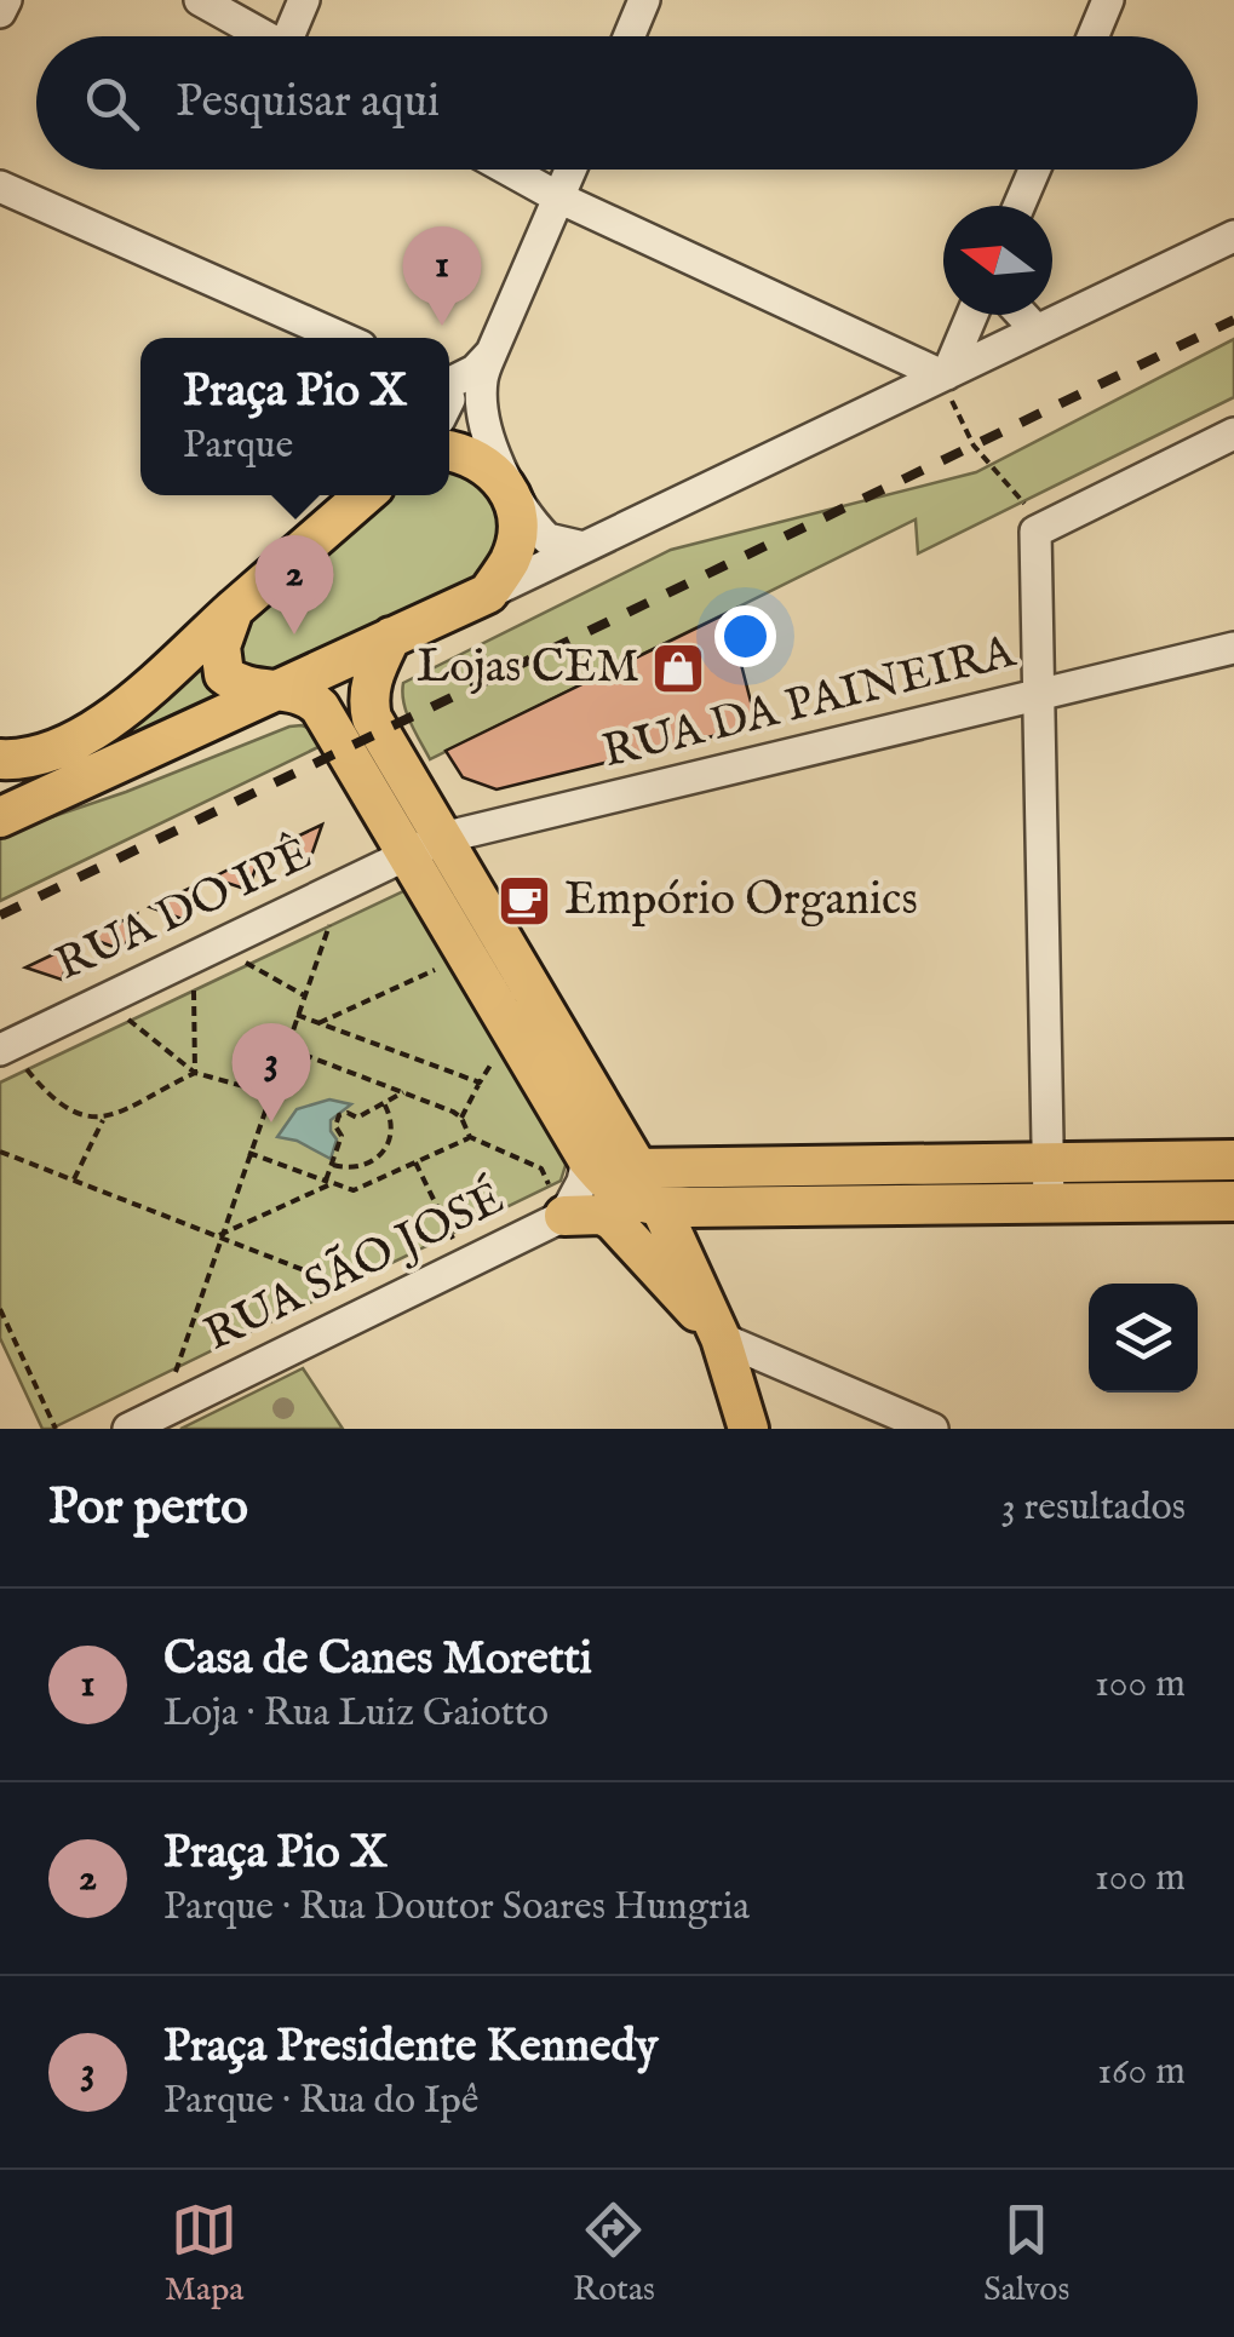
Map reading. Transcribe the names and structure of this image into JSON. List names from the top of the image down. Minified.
{"streets":{"street":["RUA DA PAINEIRA","RUA DO IPÊ","RUA SÃO JOSÉ"]},"crossings":[["RUA DA PAINEIRA","RUA DO IPÊ"]],"places":{"shop":["Lojas CEM"],"cafe":["Empório Organics"]},"north":"left","page":{"search":"Pesquisar aqui","pins":["1","2","3"],"popup":["Praça Pio X","Parque"],"heading":["Por perto","3 resultados"],"list":[{"mark":"1","name":"Casa de Canes Moretti","note":"Loja · Rua Luiz Gaiotto","value":"100 m"},{"mark":"2","name":"Praça Pio X","note":"Parque · Rua Doutor Soares Hungria","value":"100 m"},{"mark":"3","name":"Praça Presidente Kennedy","note":"Parque · Rua do Ipê","value":"160 m"}],"nav":["Mapa","Rotas","Salvos"]}}
